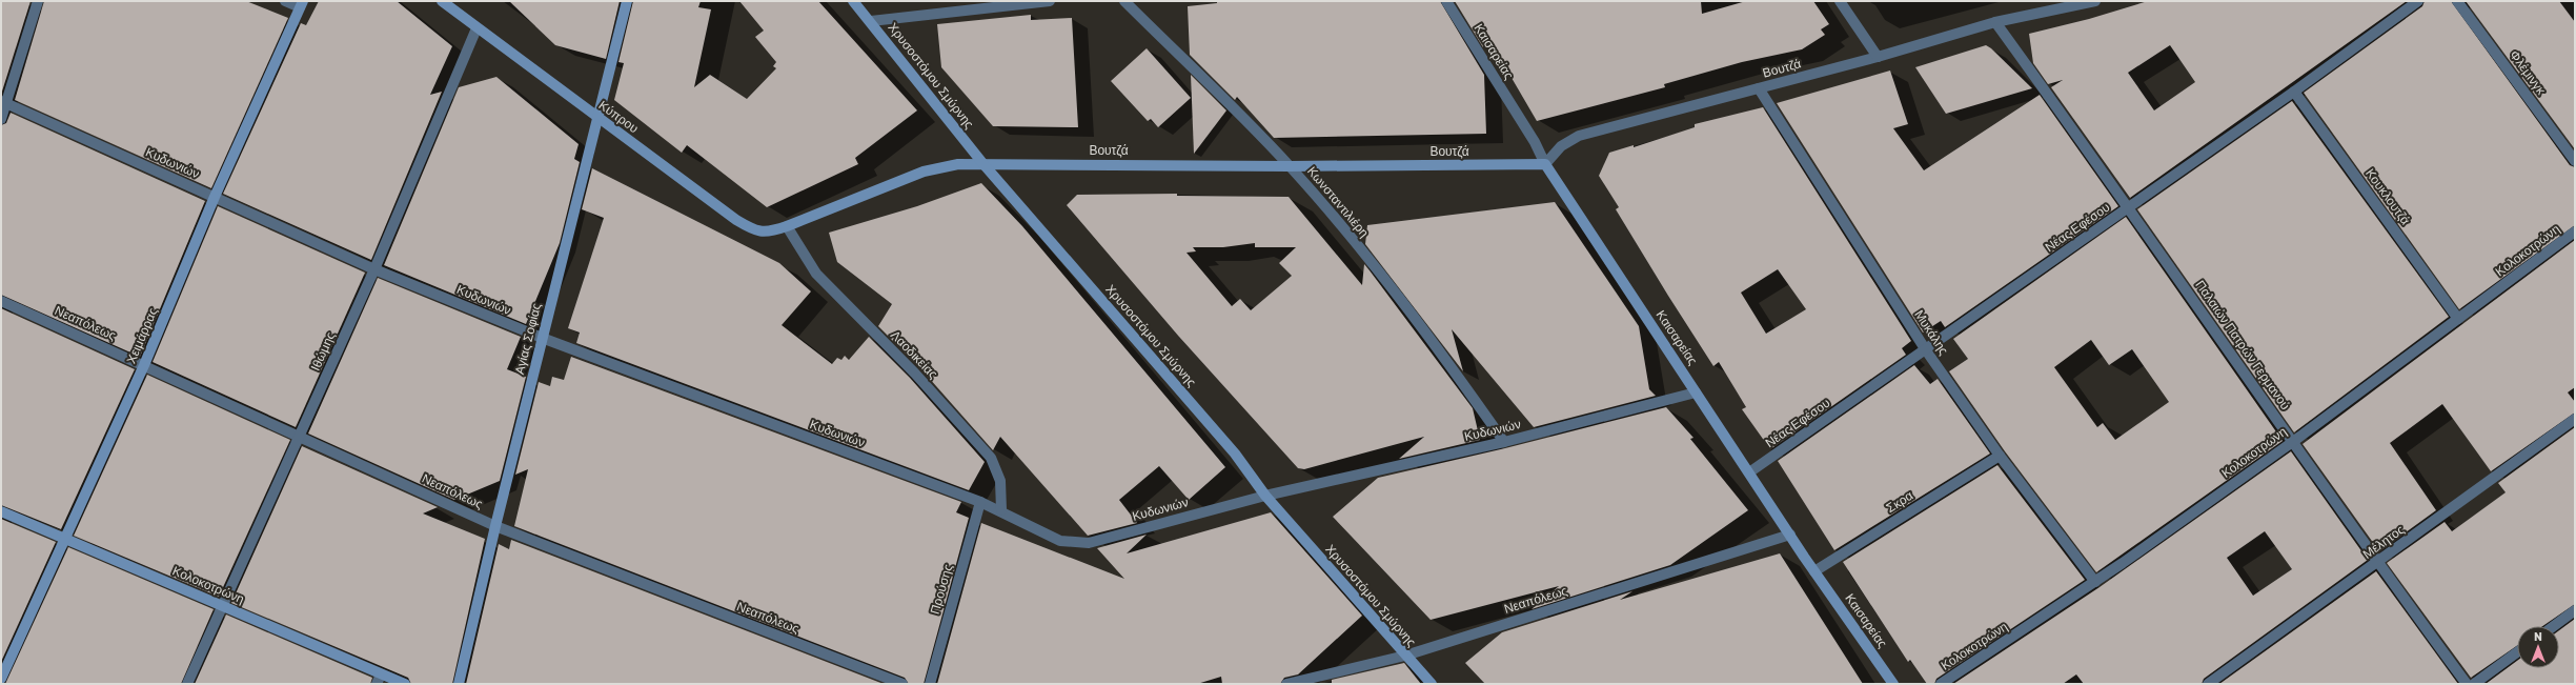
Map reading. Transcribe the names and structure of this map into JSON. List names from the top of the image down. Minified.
{"streets":{"street":["Καισαρείας","Βουτζά","Φλέμινγκ","Χρυσοστόμου Σμύρνης","Κύπρου","Κυδωνιών","Κουκλουτζά","Κωνσταντιλιέρη","Νέας Εφέσου","Κολοκοτρώνη","Νεαπόλεως","Μυκάλης","Χειμάρρας","Αγίας Σοφίας","Παλαιών Πατρών Γερμανού","Ιθώμης","Λαοδικείας","Σκρα","Μέλητος","Προύσης"]},"crossings":[["Καισαρείας","Βουτζά"],["Καισαρείας","Κυδωνιών"],["Καισαρείας","Νέας Εφέσου"],["Καισαρείας","Νεαπόλεως"],["Καισαρείας","Σκρα"],["Βουτζά","Χρυσοστόμου Σμύρνης"],["Βουτζά","Κύπρου"],["Βουτζά","Κωνσταντιλιέρη"],["Βουτζά","Μυκάλης"],["Βουτζά","Παλαιών Πατρών Γερμανού"],["Βουτζά","Λαοδικείας"],["Χρυσοστόμου Σμύρνης","Κυδωνιών"],["Χρυσοστόμου Σμύρνης","Νεαπόλεως"],["Κύπρου","Αγίας Σοφίας"],["Κύπρου","Ιθώμης"],["Κύπρου","Λαοδικείας"],["Κυδωνιών","Κωνσταντιλιέρη"],["Κυδωνιών","Χειμάρρας"],["Κυδωνιών","Αγίας Σοφίας"],["Κυδωνιών","Ιθώμης"],["Κυδωνιών","Λαοδικείας"],["Κυδωνιών","Προύσης"],["Κουκλουτζά","Νέας Εφέσου"],["Κουκλουτζά","Κολοκοτρώνη"],["Νέας Εφέσου","Μυκάλης"],["Νέας Εφέσου","Παλαιών Πατρών Γερμανού"],["Κολοκοτρώνη","Μυκάλης"],["Κολοκοτρώνη","Χειμάρρας"],["Κολοκοτρώνη","Παλαιών Πατρών Γερμανού"],["Κολοκοτρώνη","Ιθώμης"],["Νεαπόλεως","Χειμάρρας"],["Νεαπόλεως","Αγίας Σοφίας"],["Νεαπόλεως","Ιθώμης"],["Μυκάλης","Σκρα"],["Παλαιών Πατρών Γερμανού","Μέλητος"]],"north":"top"}
